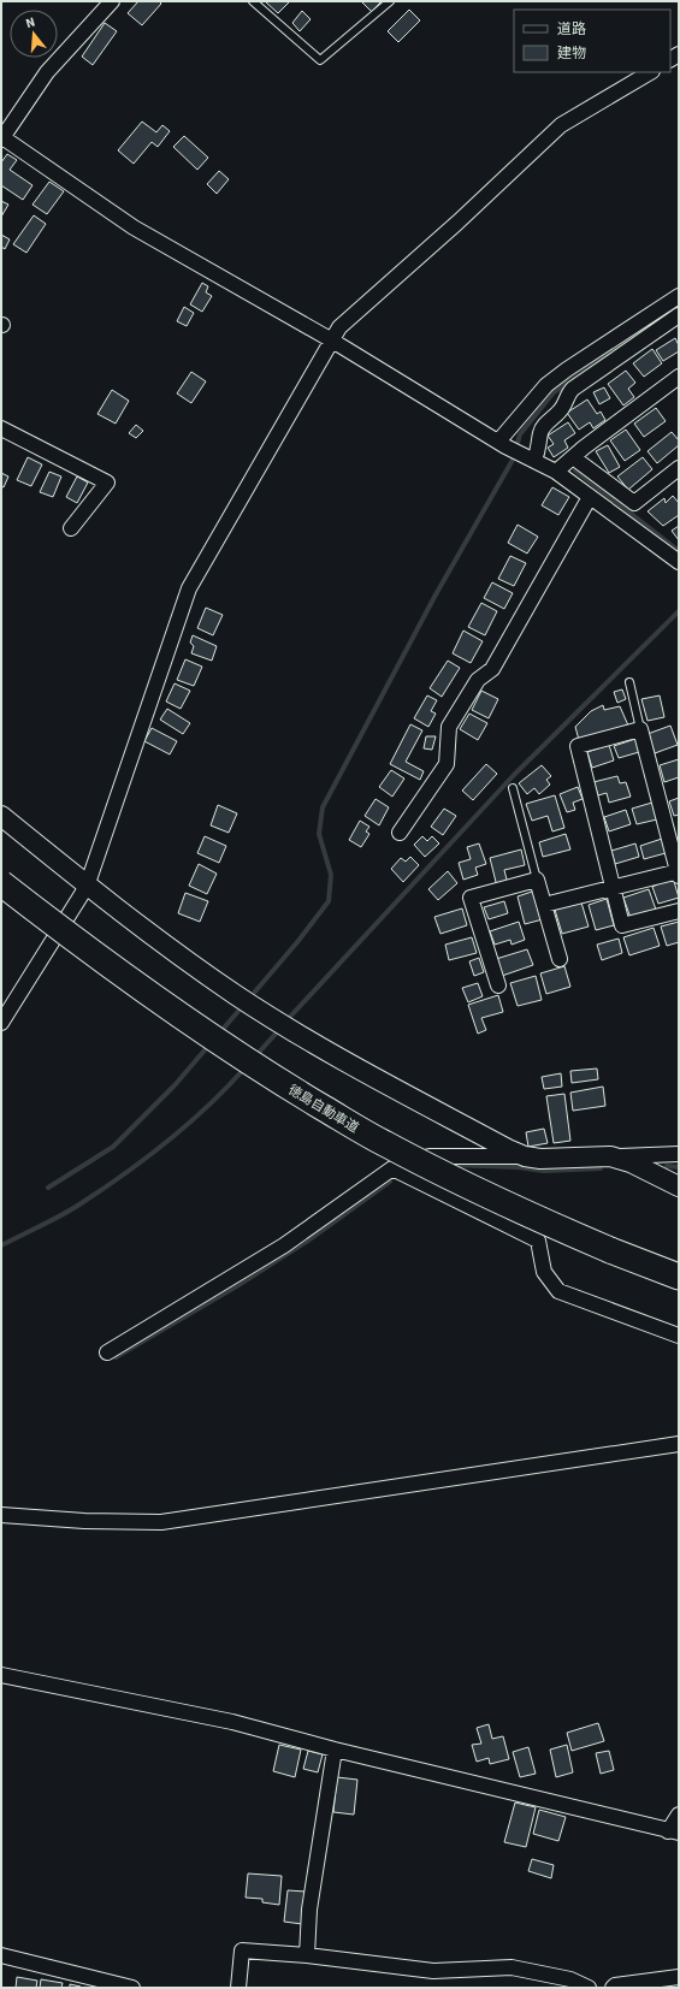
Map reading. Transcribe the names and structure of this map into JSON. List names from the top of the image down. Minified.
{"streets":{"highway":["徳島自動車道"]},"legend":["道路","建物"],"north":"top"}
